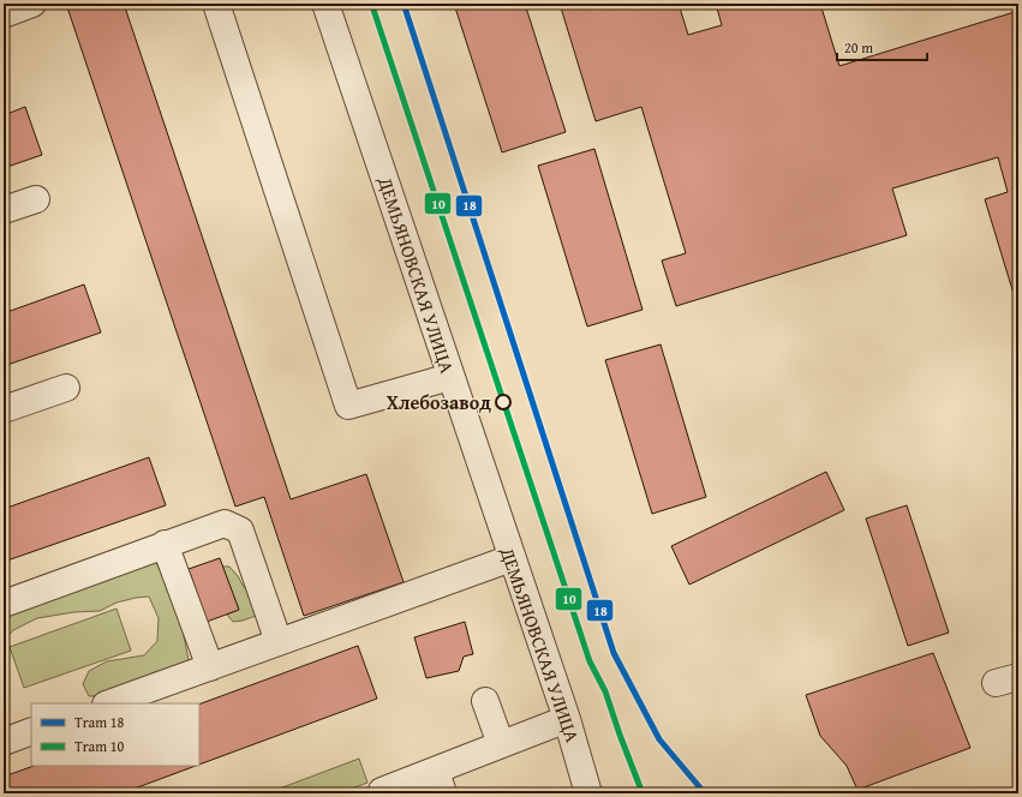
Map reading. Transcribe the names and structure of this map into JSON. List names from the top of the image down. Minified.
{"streets":{"street":["ДЕМЬЯНОВСКАЯ УЛИЦА"]},"places":["Хлебозавод"],"lines":["tram line 18","tram line 10"],"legend":["Tram 18","Tram 10"],"scale_bar":"20 m"}
